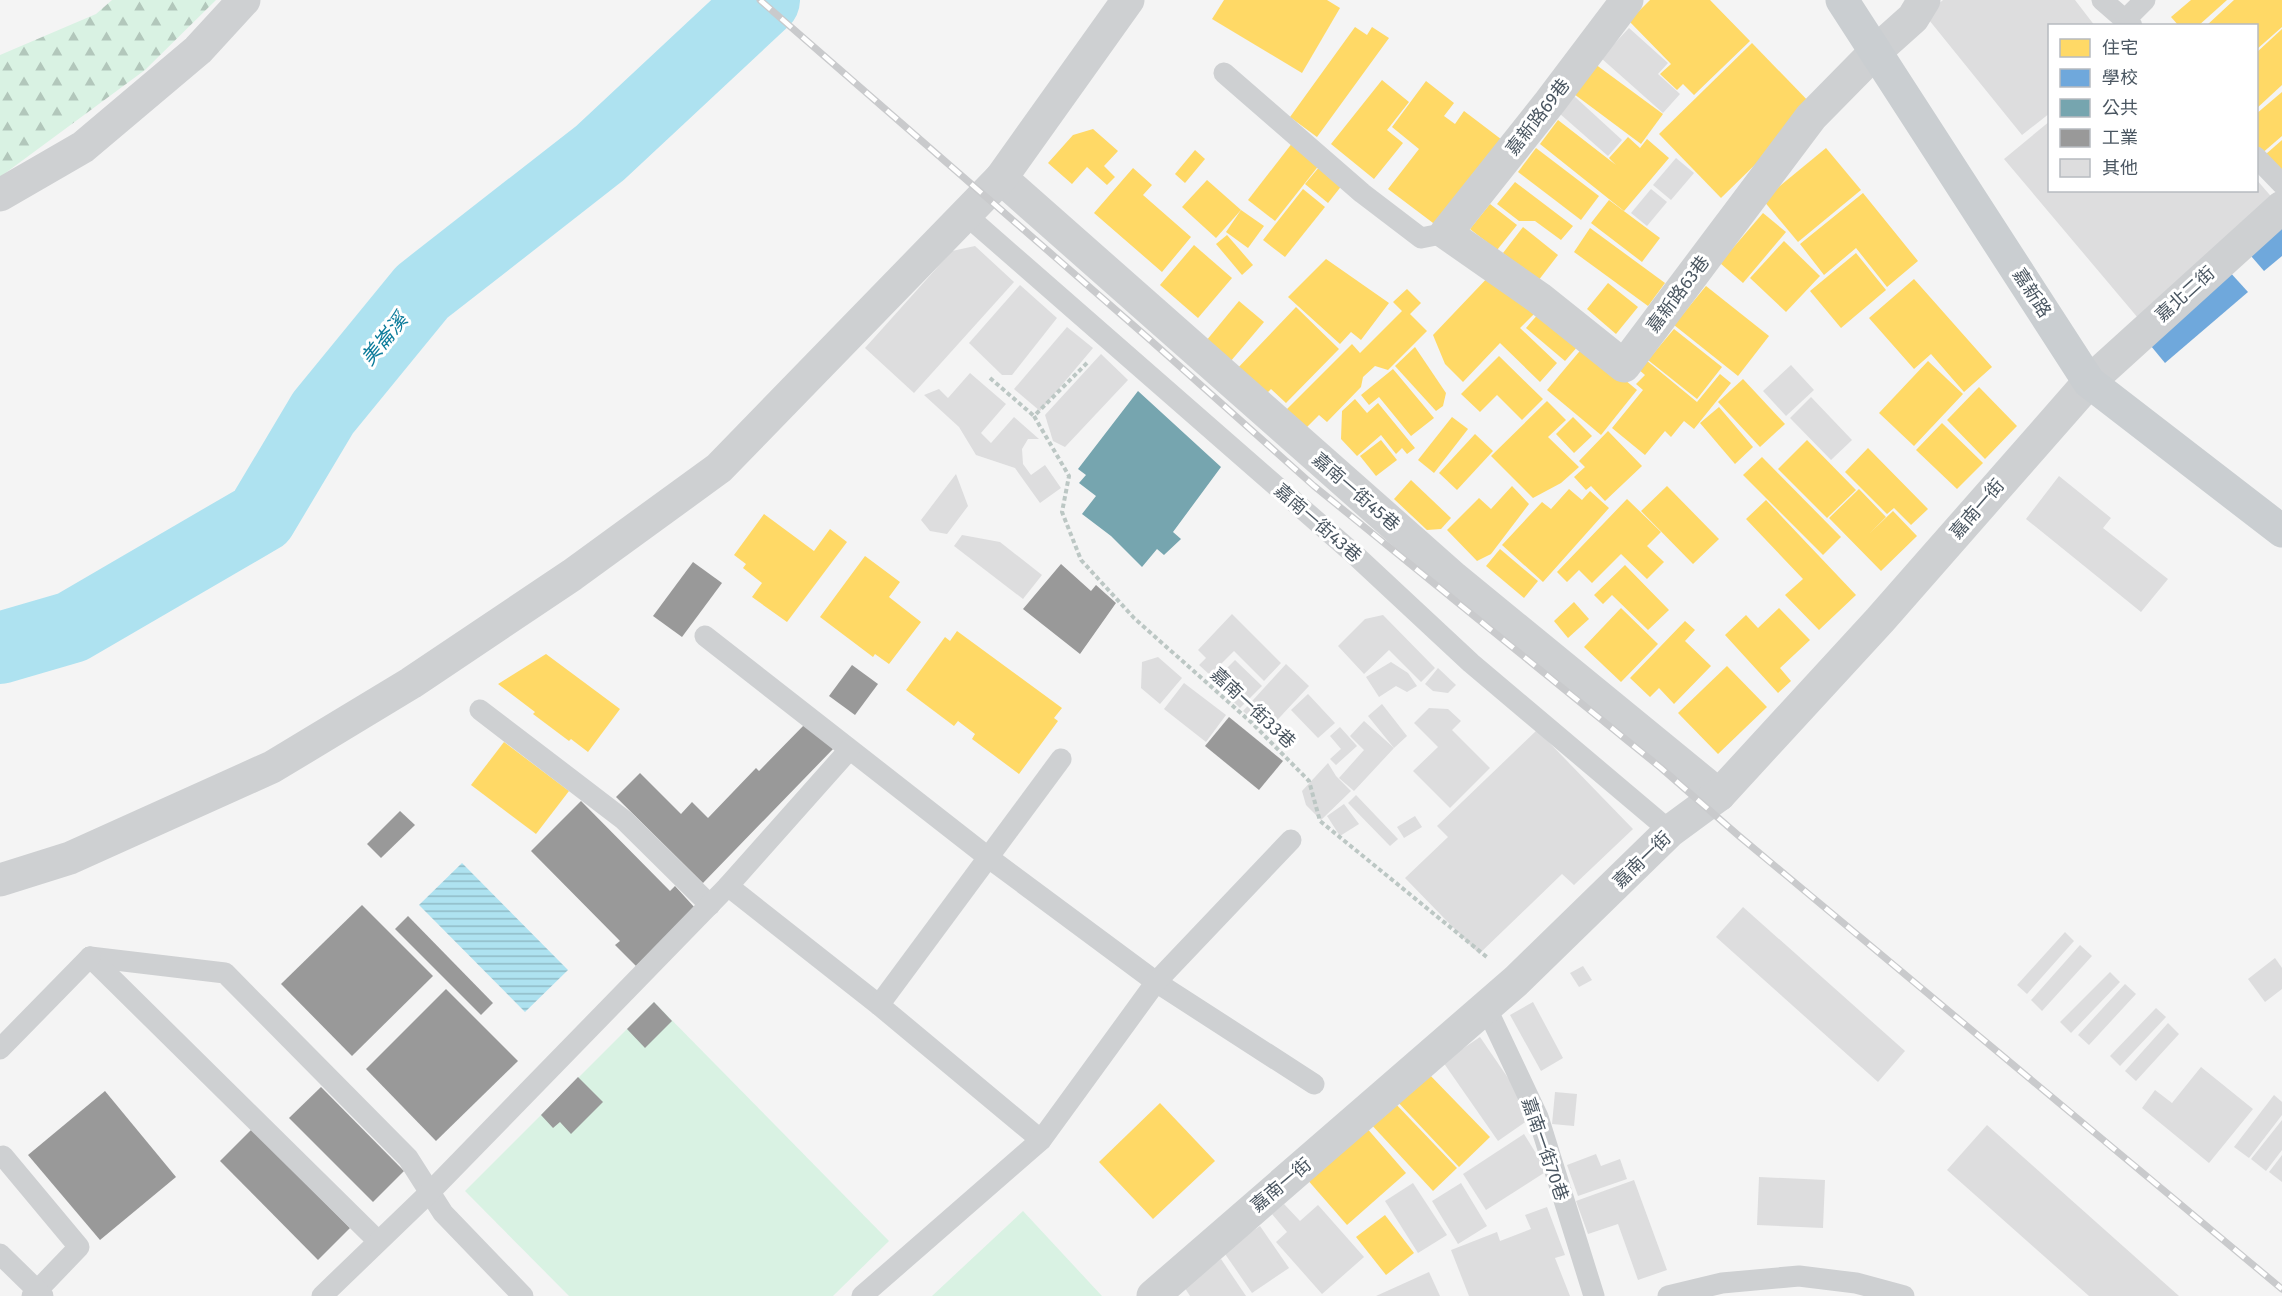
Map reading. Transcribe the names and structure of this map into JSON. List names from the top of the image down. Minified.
{"streets":{"main road":["嘉新路"],"street":["嘉新路69巷","嘉新路63巷","嘉北二街","嘉南一街45巷","嘉南一街"],"lane":["嘉南一街43巷","嘉南一街70巷"],"path":["嘉南一街33巷"]},"crossings":[["嘉新路69巷","嘉新路63巷"],["嘉新路","嘉新路63巷"],["嘉新路","嘉北二街"],["嘉新路","嘉南一街"],["嘉北二街","嘉南一街"],["嘉南一街45巷","嘉南一街"],["嘉南一街","嘉南一街43巷"],["嘉南一街","嘉南一街33巷"],["嘉南一街","嘉南一街70巷"]],"water":["美崙溪"],"legend":["住宅","學校","公共","工業","其他"]}
